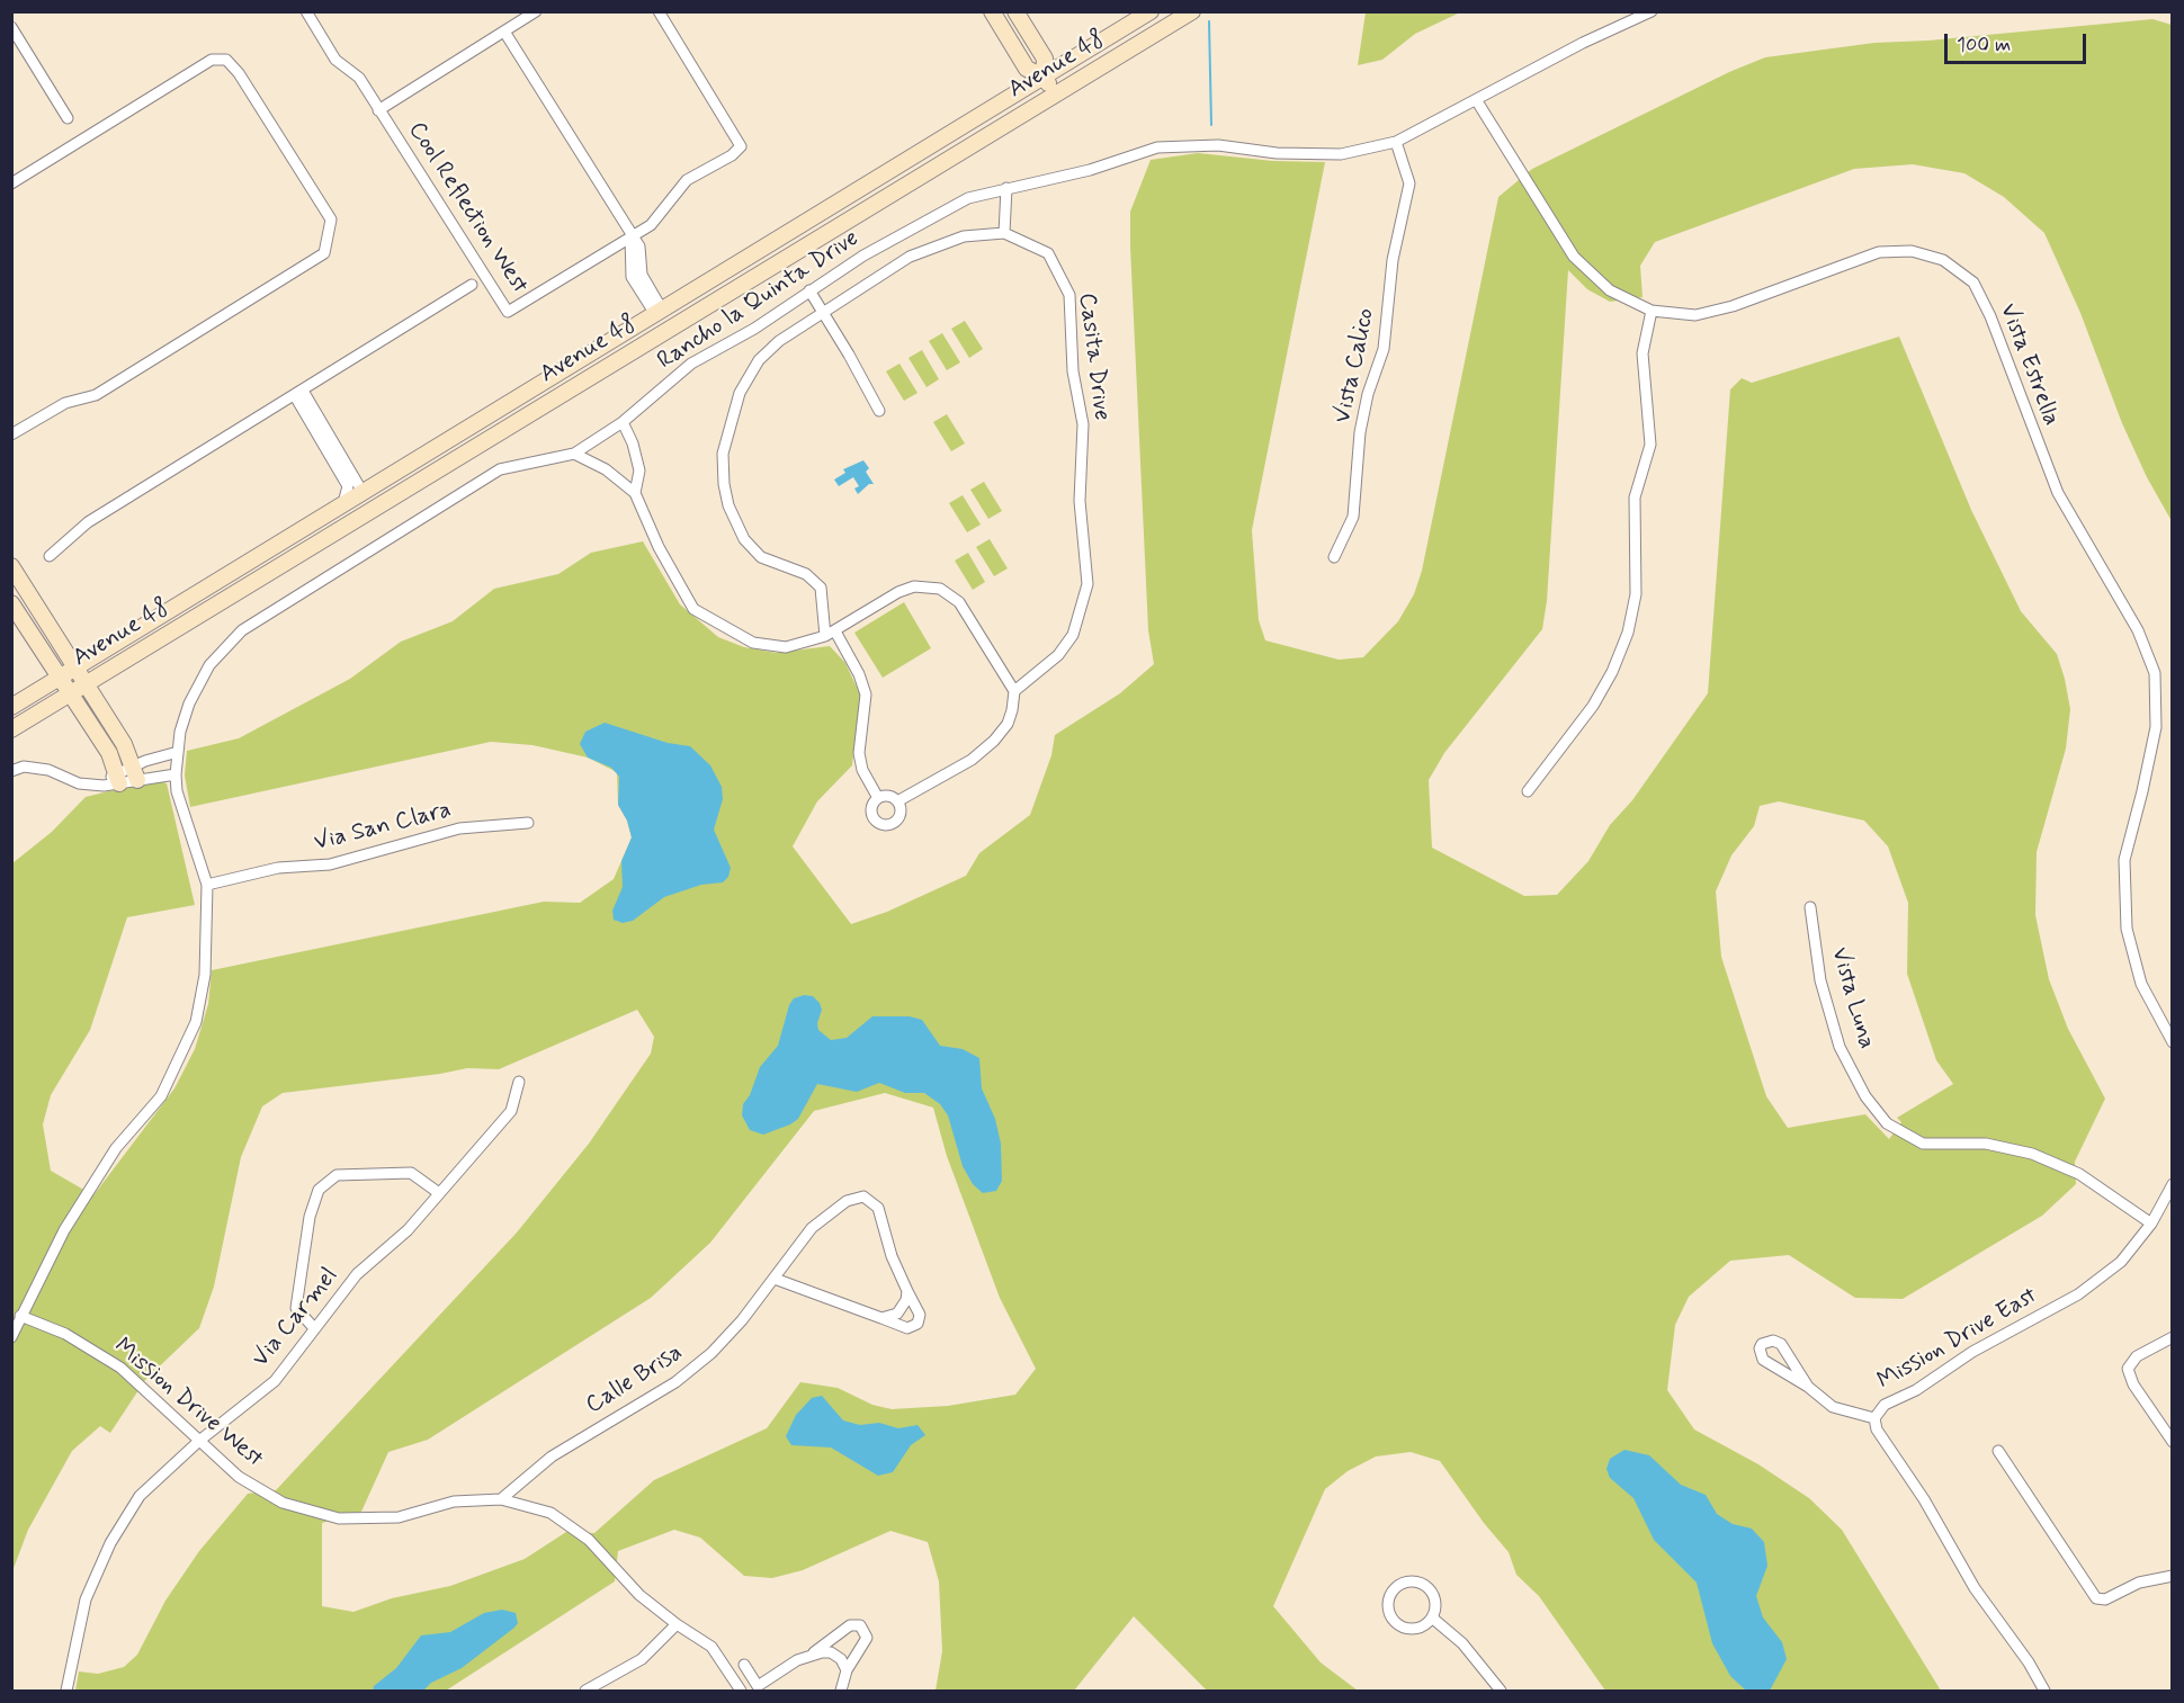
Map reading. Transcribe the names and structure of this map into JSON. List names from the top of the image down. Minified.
{"streets":{"main road":["Avenue 48"],"street":["Cool Reflection West","Rancho la Quinta Drive","Casita Drive","Vista Estrella","Vista Calico","Via San Clara","Vista Luna","Via Carmel","Mission Drive East","Calle Brisa","Mission Drive West"]},"crossings":[["Rancho la Quinta Drive","Vista Estrella"],["Rancho la Quinta Drive","Vista Calico"],["Rancho la Quinta Drive","Via San Clara"],["Rancho la Quinta Drive","Mission Drive West"],["Vista Luna","Mission Drive East"],["Via Carmel","Mission Drive West"],["Calle Brisa","Mission Drive West"]],"scale_bar":"100 m"}
